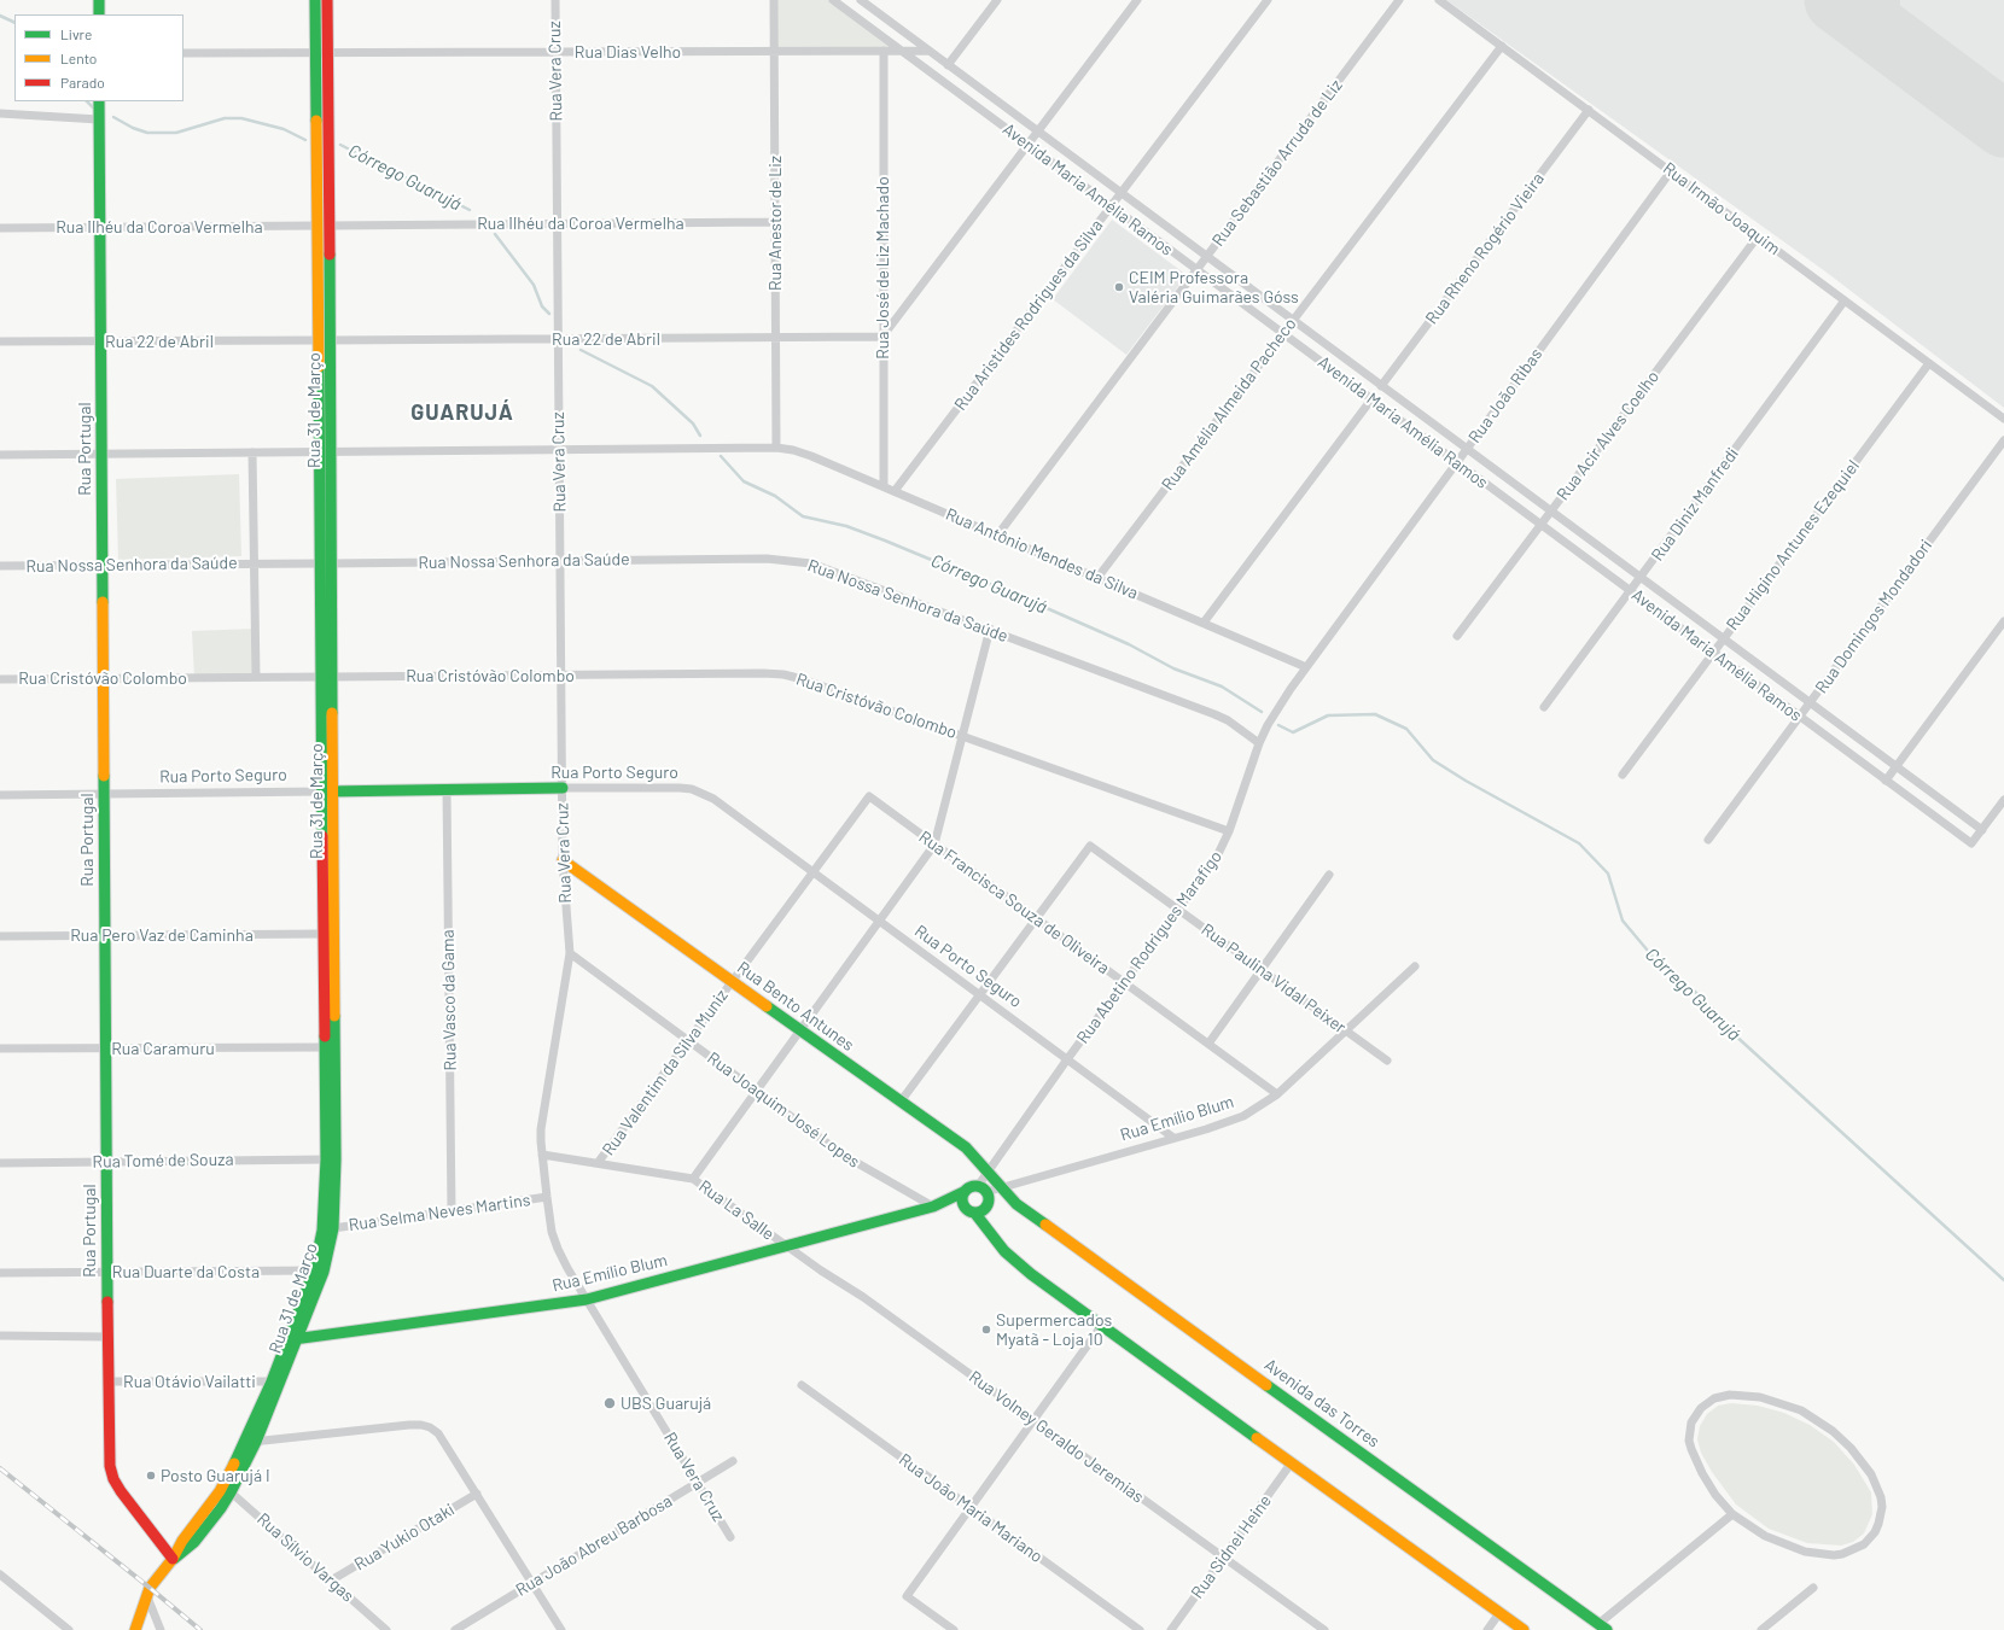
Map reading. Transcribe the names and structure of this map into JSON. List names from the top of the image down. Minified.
{"streets":{"main road":["Rua 31 de Março","Rua Portugal","Rua Porto Seguro","Rua Bento Antunes","Rua Emílio Blum","Avenida das Torres"],"street":["Rua Dias Velho","Rua Vera Cruz","Rua Sebastião Arruda de Liz","Avenida Maria Amélia Ramos","Rua Irmão Joaquim","Rua Ilhéu da Coroa Vermelha","Rua Anestor de Liz","Rua Rheno Rogério Vieira","Rua José de Liz Machado","Rua Aristides Rodrigues da Silva","Rua 22 de Abril","Rua João Ribas","Rua Amélia Almeida Pacheco","Rua Acir Alves Coelho","Rua Diniz Manfredi","Rua Higino Antunes Ezequiel","Rua Antônio Mendes da Silva","Rua Nossa Senhora da Saúde","Rua Domingos Mondadori","Rua Cristóvão Colombo","Rua Francisca Souza de Oliveira","Rua Pero Vaz de Caminha","Rua Abetino Rodrigues Marafigo","Rua Paulina Vidal Peixer","Rua Vasco da Gama","Rua Caramuru","Rua Valentim da Silva Muniz","Rua Joaquim José Lopes","Rua Tomé de Souza","Rua La Salle","Rua Selma Neves Martins","Rua Duarte da Costa","Rua Otávio Vailatti","Rua Volney Geraldo Jeremias","Rua João Maria Mariano","Rua Yukio Otaki","Rua João Abreu Barbosa","Rua Sidnei Heine","Rua Sílvio Vargas"]},"crossings":[["Rua Dias Velho","Rua Vera Cruz"],["Rua Dias Velho","Avenida Maria Amélia Ramos"],["Rua Dias Velho","Rua Anestor de Liz"],["Rua Dias Velho","Rua José de Liz Machado"],["Rua Dias Velho","Rua 31 de Março"],["Rua Vera Cruz","Rua Ilhéu da Coroa Vermelha"],["Rua Vera Cruz","Rua 22 de Abril"],["Rua Vera Cruz","Rua Antônio Mendes da Silva"],["Rua Vera Cruz","Rua Nossa Senhora da Saúde"],["Rua Vera Cruz","Rua Cristóvão Colombo"],["Rua Vera Cruz","Rua Porto Seguro"],["Rua Vera Cruz","Rua Bento Antunes"],["Rua Vera Cruz","Rua Joaquim José Lopes"],["Rua Vera Cruz","Rua Emílio Blum"],["Rua Vera Cruz","Rua La Salle"],["Rua Vera Cruz","Rua Selma Neves Martins"],["Rua Vera Cruz","Rua João Abreu Barbosa"],["Rua Sebastião Arruda de Liz","Avenida Maria Amélia Ramos"],["Rua Sebastião Arruda de Liz","Rua Antônio Mendes da Silva"],["Avenida Maria Amélia Ramos","Rua Rheno Rogério Vieira"],["Avenida Maria Amélia Ramos","Rua Aristides Rodrigues da Silva"],["Avenida Maria Amélia Ramos","Rua João Ribas"],["Avenida Maria Amélia Ramos","Rua Amélia Almeida Pacheco"],["Avenida Maria Amélia Ramos","Rua Acir Alves Coelho"],["Avenida Maria Amélia Ramos","Rua Diniz Manfredi"],["Avenida Maria Amélia Ramos","Rua Higino Antunes Ezequiel"],["Avenida Maria Amélia Ramos","Rua Domingos Mondadori"],["Rua Irmão Joaquim","Rua Rheno Rogério Vieira"],["Rua Irmão Joaquim","Rua João Ribas"],["Rua Irmão Joaquim","Rua Amélia Almeida Pacheco"],["Rua Irmão Joaquim","Rua Acir Alves Coelho"],["Rua Irmão Joaquim","Rua Diniz Manfredi"],["Rua Irmão Joaquim","Rua Higino Antunes Ezequiel"],["Rua Ilhéu da Coroa Vermelha","Rua Anestor de Liz"],["Rua Ilhéu da Coroa Vermelha","Rua 31 de Março"],["Rua Ilhéu da Coroa Vermelha","Rua Portugal"],["Rua Anestor de Liz","Rua 22 de Abril"],["Rua Anestor de Liz","Rua Antônio Mendes da Silva"],["Rua José de Liz Machado","Rua 22 de Abril"],["Rua José de Liz Machado","Rua Antônio Mendes da Silva"],["Rua Aristides Rodrigues da Silva","Rua Antônio Mendes da Silva"],["Rua 22 de Abril","Rua 31 de Março"],["Rua 22 de Abril","Rua Portugal"],["Rua João Ribas","Rua Antônio Mendes da Silva"],["Rua João Ribas","Rua Abetino Rodrigues Marafigo"],["Rua Amélia Almeida Pacheco","Rua Antônio Mendes da Silva"],["Rua 31 de Março","Rua Portugal"],["Rua 31 de Março","Rua Antônio Mendes da Silva"],["Rua 31 de Março","Rua Nossa Senhora da Saúde"],["Rua 31 de Março","Rua Cristóvão Colombo"],["Rua 31 de Março","Rua Porto Seguro"],["Rua 31 de Março","Rua Pero Vaz de Caminha"],["Rua 31 de Março","Rua Caramuru"],["Rua 31 de Março","Rua Emílio Blum"],["Rua 31 de Março","Rua Tomé de Souza"],["Rua 31 de Março","Rua Selma Neves Martins"],["Rua 31 de Março","Rua Duarte da Costa"],["Rua 31 de Março","Rua Otávio Vailatti"],["Rua 31 de Março","Rua Sílvio Vargas"],["Rua Portugal","Rua Antônio Mendes da Silva"],["Rua Portugal","Rua Nossa Senhora da Saúde"],["Rua Portugal","Rua Cristóvão Colombo"],["Rua Portugal","Rua Porto Seguro"],["Rua Portugal","Rua Pero Vaz de Caminha"],["Rua Portugal","Rua Caramuru"],["Rua Portugal","Rua Tomé de Souza"],["Rua Portugal","Rua Duarte da Costa"],["Rua Portugal","Rua Otávio Vailatti"],["Rua Antônio Mendes da Silva","Rua Abetino Rodrigues Marafigo"],["Rua Nossa Senhora da Saúde","Rua Abetino Rodrigues Marafigo"],["Rua Cristóvão Colombo","Rua Abetino Rodrigues Marafigo"],["Rua Porto Seguro","Rua Abetino Rodrigues Marafigo"],["Rua Porto Seguro","Rua Vasco da Gama"],["Rua Porto Seguro","Rua Valentim da Silva Muniz"],["Rua Porto Seguro","Rua Emílio Blum"],["Rua Francisca Souza de Oliveira","Rua Abetino Rodrigues Marafigo"],["Rua Francisca Souza de Oliveira","Rua Paulina Vidal Peixer"],["Rua Francisca Souza de Oliveira","Rua Valentim da Silva Muniz"],["Rua Francisca Souza de Oliveira","Rua Emílio Blum"],["Rua Abetino Rodrigues Marafigo","Rua Paulina Vidal Peixer"],["Rua Abetino Rodrigues Marafigo","Rua Bento Antunes"],["Rua Abetino Rodrigues Marafigo","Rua Emílio Blum"],["Rua Abetino Rodrigues Marafigo","Avenida das Torres"],["Rua Paulina Vidal Peixer","Rua Emílio Blum"],["Rua Vasco da Gama","Rua Selma Neves Martins"],["Rua Bento Antunes","Rua Valentim da Silva Muniz"],["Rua Bento Antunes","Rua Emílio Blum"],["Rua Bento Antunes","Avenida das Torres"],["Rua Valentim da Silva Muniz","Rua Joaquim José Lopes"],["Rua Valentim da Silva Muniz","Rua La Salle"],["Rua Joaquim José Lopes","Rua Emílio Blum"],["Rua Emílio Blum","Rua La Salle"],["Rua Emílio Blum","Avenida das Torres"],["Rua Emílio Blum","Rua Volney Geraldo Jeremias"],["Rua La Salle","Rua Volney Geraldo Jeremias"],["Rua Volney Geraldo Jeremias","Rua Sidnei Heine"],["Rua Yukio Otaki","Rua Sílvio Vargas"]],"districts":["GUARUJÁ"],"water":["Córrego Guarujá"],"places":["CEIM Professora Valéria Guimarães Góss","Supermercados Myatã - Loja 10","UBS Guarujá","Posto Guarujá I"],"legend":["Livre","Lento","Parado"]}
